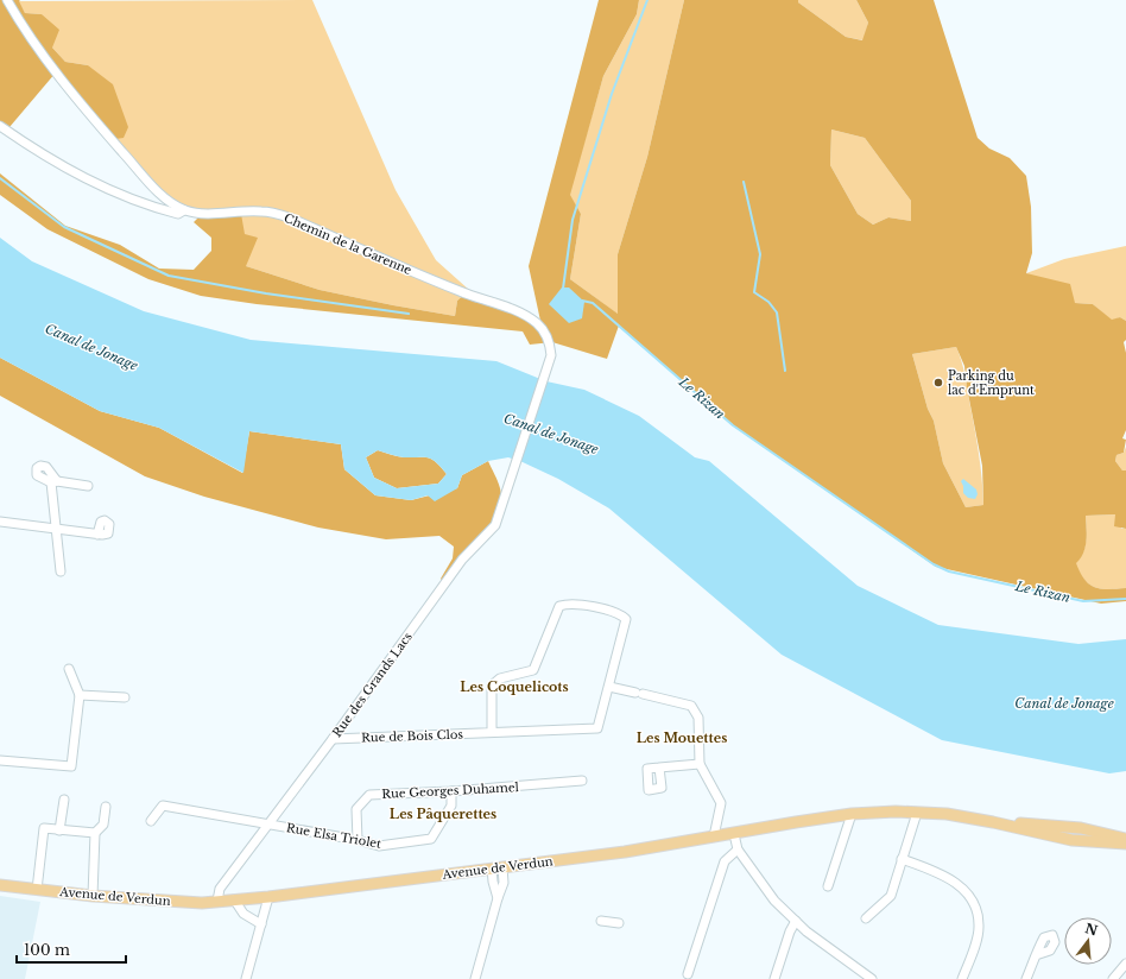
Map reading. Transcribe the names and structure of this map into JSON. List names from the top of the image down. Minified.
{"streets":{"main road":["Avenue de Verdun"],"street":["Chemin de la Garenne","Rue des Grands Lacs","Rue de Bois Clos","Rue Georges Duhamel","Rue Elsa Triolet"]},"crossings":[["Chemin de la Garenne","Rue des Grands Lacs"],["Rue des Grands Lacs","Rue de Bois Clos"],["Rue des Grands Lacs","Rue Elsa Triolet"],["Rue des Grands Lacs","Avenue de Verdun"],["Rue Georges Duhamel","Rue Elsa Triolet"]],"districts":["Les Coquelicots","Les Mouettes","Les Pâquerettes"],"water":["Canal de Jonage","Le Rizan"],"places":["Parking du lac d'Emprunt"],"scale_bar":"100 m","north":"top"}
